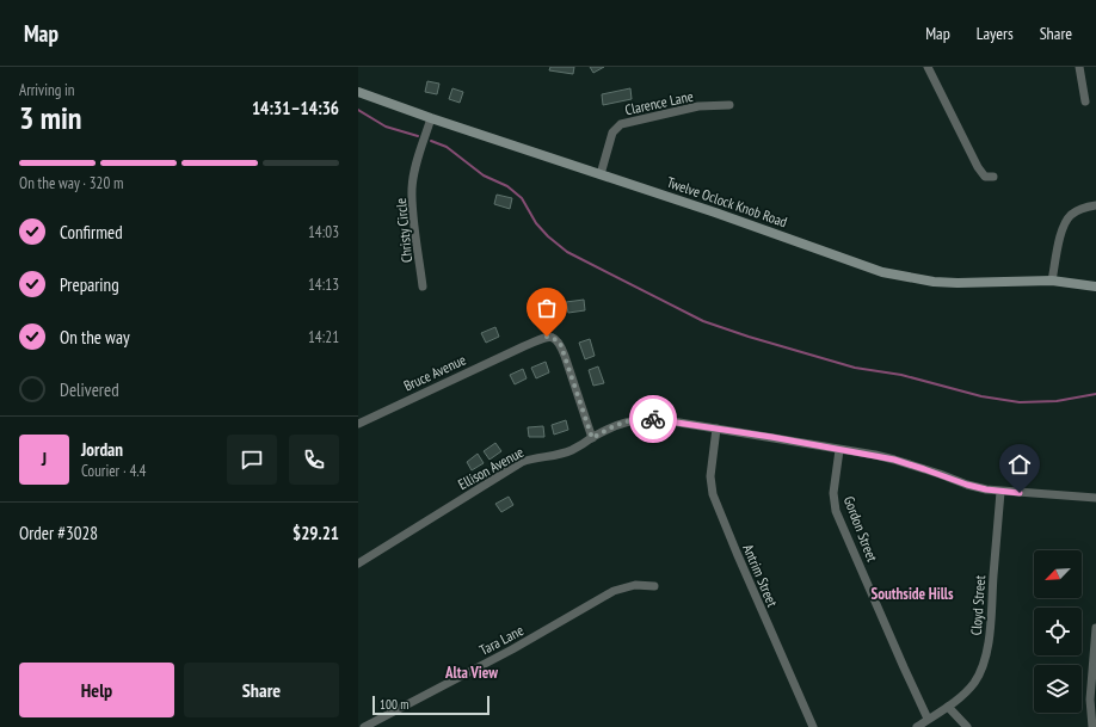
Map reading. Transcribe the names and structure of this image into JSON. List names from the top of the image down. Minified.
{"streets":{"street":["Clarence Lane","Twelve Oclock Knob Road","Christy Circle","Bruce Avenue","Ellison Avenue","Gordon Street","Antrim Street","Cloyd Street","Tara Lane"]},"crossings":[["Clarence Lane","Twelve Oclock Knob Road"],["Twelve Oclock Knob Road","Christy Circle"],["Bruce Avenue","Ellison Avenue"],["Ellison Avenue","Gordon Street"],["Ellison Avenue","Antrim Street"],["Ellison Avenue","Cloyd Street"],["Gordon Street","Cloyd Street"]],"districts":["Southside Hills","Alta View"],"scale_bar":"100 m","north":"bottom left","page":{"header":"Map","nav":["Map","Layers","Share"],"heading":["3 min","Arriving in","14:31–14:36"],"panel":["Jordan","Courier · 4.4","Order #3028","$29.21"],"bar":"On the way · 320 m","list":[["Confirmed","14:03"],["Preparing","14:13"],["On the way","14:21"],"Delivered"],"round":"J","buttons":["Help","Share"],"scale":"100 m"}}
